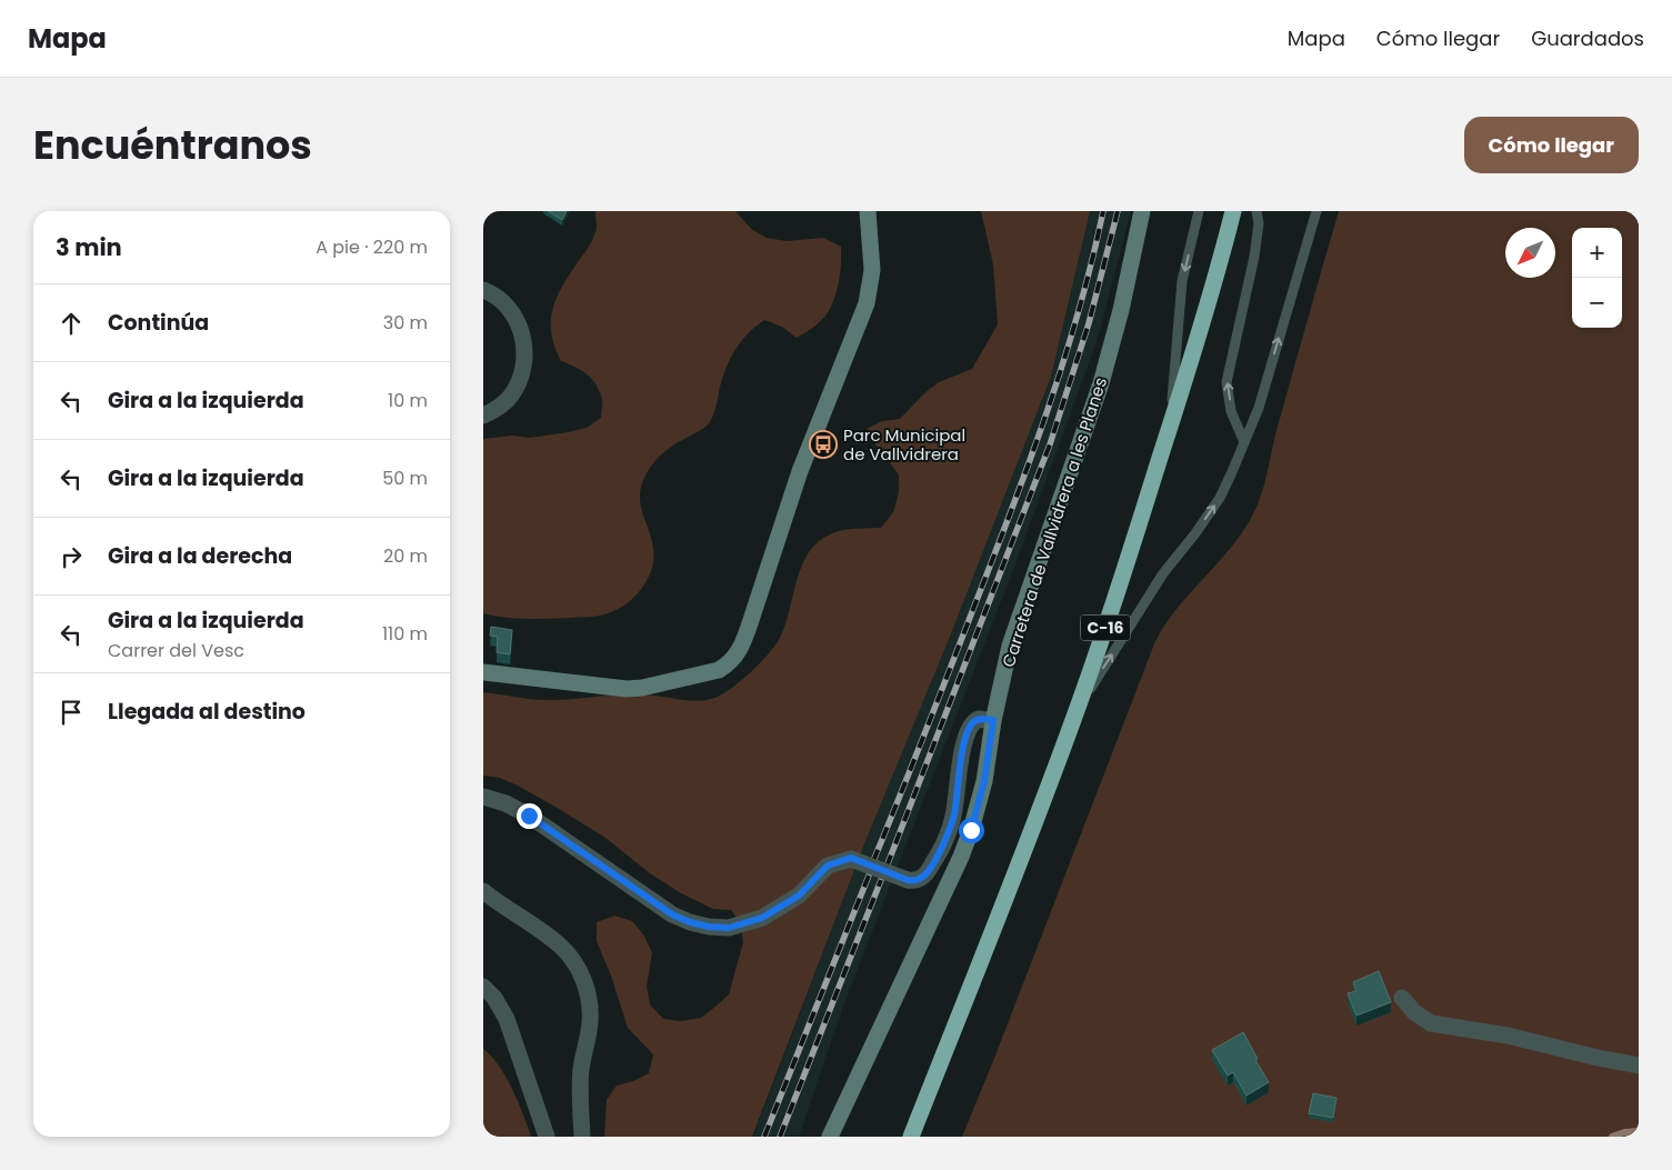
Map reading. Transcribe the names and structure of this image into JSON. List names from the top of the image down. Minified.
{"streets":{"highway":["C-16"],"main road":["Carretera de Vallvidrera a les Planes"]},"places":{"bus stop":["Parc Municipal de Vallvidrera"]},"north":"bottom left","page":{"header":"Mapa","nav":["Mapa","Cómo llegar","Guardados"],"title":"Encuéntranos","buttons":"Cómo llegar","heading":["3 min","A pie · 220 m"],"map_buttons":["+","−"],"list":[["Continúa","30 m"],["Gira a la izquierda","10 m"],["Gira a la izquierda","50 m"],["Gira a la derecha","20 m"],["Gira a la izquierda","Carrer del Vesc","110 m"],"Llegada al destino"]}}
